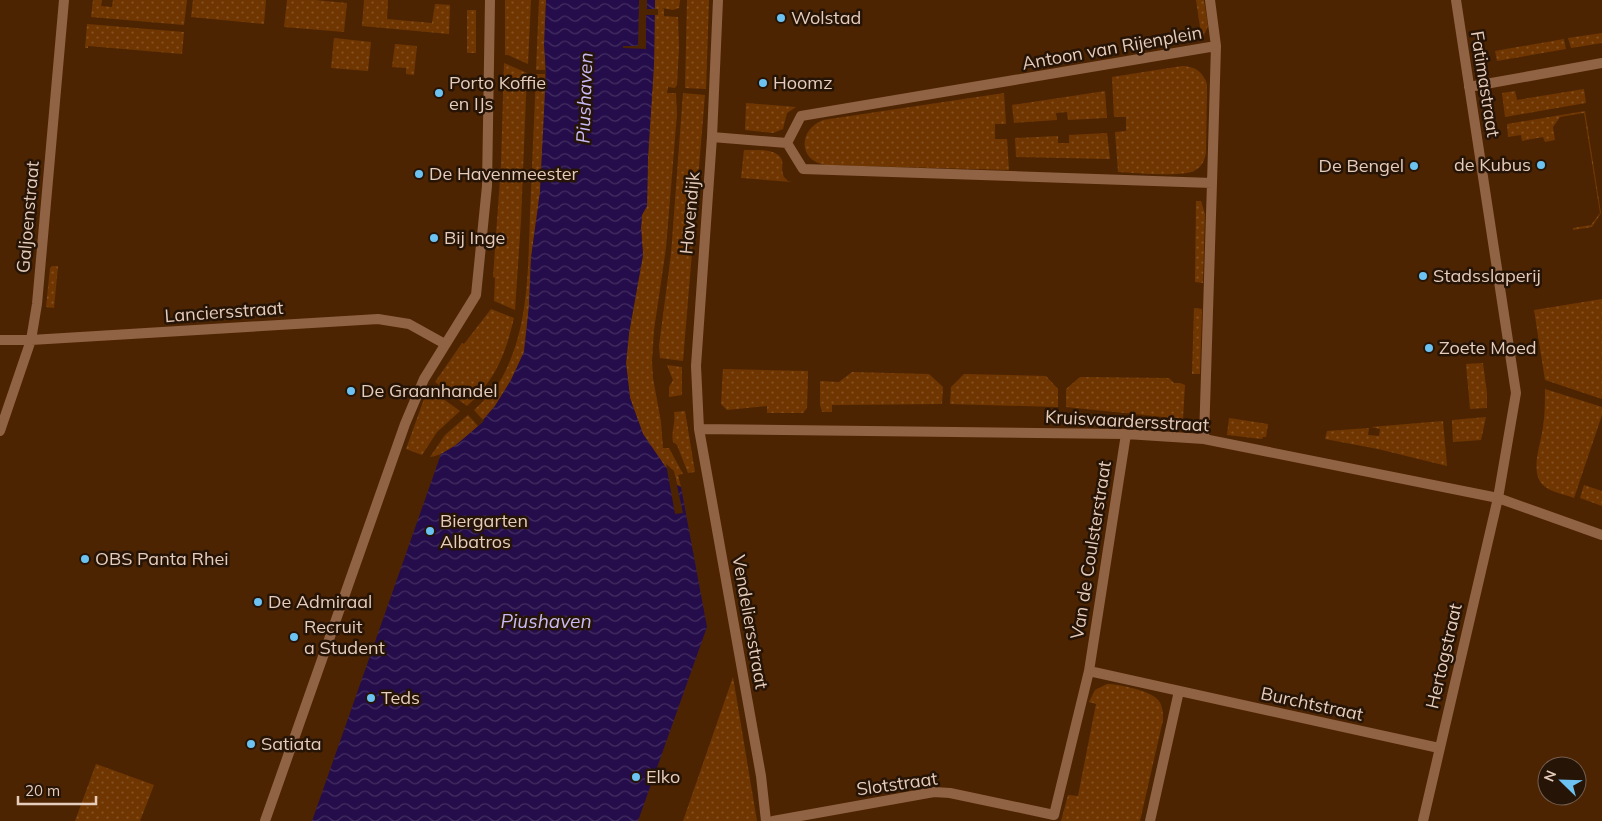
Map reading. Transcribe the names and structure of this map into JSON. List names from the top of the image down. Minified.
{"streets":{"street":["Antoon van Rijenplein","Fatimastraat","Havendijk","Galjoenstraat","Lanciersstraat","Kruisvaardersstraat","Van de Coulsterstraat","Vendeliersstraat","Hertogstraat","Burchtstraat","Slotstraat"]},"crossings":[["Antoon van Rijenplein","Kruisvaardersstraat"],["Fatimastraat","Kruisvaardersstraat"],["Fatimastraat","Hertogstraat"],["Havendijk","Kruisvaardersstraat"],["Havendijk","Vendeliersstraat"],["Galjoenstraat","Lanciersstraat"],["Kruisvaardersstraat","Van de Coulsterstraat"],["Kruisvaardersstraat","Vendeliersstraat"],["Kruisvaardersstraat","Hertogstraat"],["Van de Coulsterstraat","Slotstraat"],["Hertogstraat","Burchtstraat"]],"water":["Piushaven"],"places":["Wolstad","Hoomz","Porto Koffie en IJs","de Kubus","De Bengel","De Havenmeester","Bij Inge","Stadsslaperij","Zoete Moed","De Graanhandel","Biergarten Albatros","OBS Panta Rhei","De Admiraal","Recruit a Student","Teds","Satiata","Elko"],"scale_bar":"20 m","north":"top left"}
